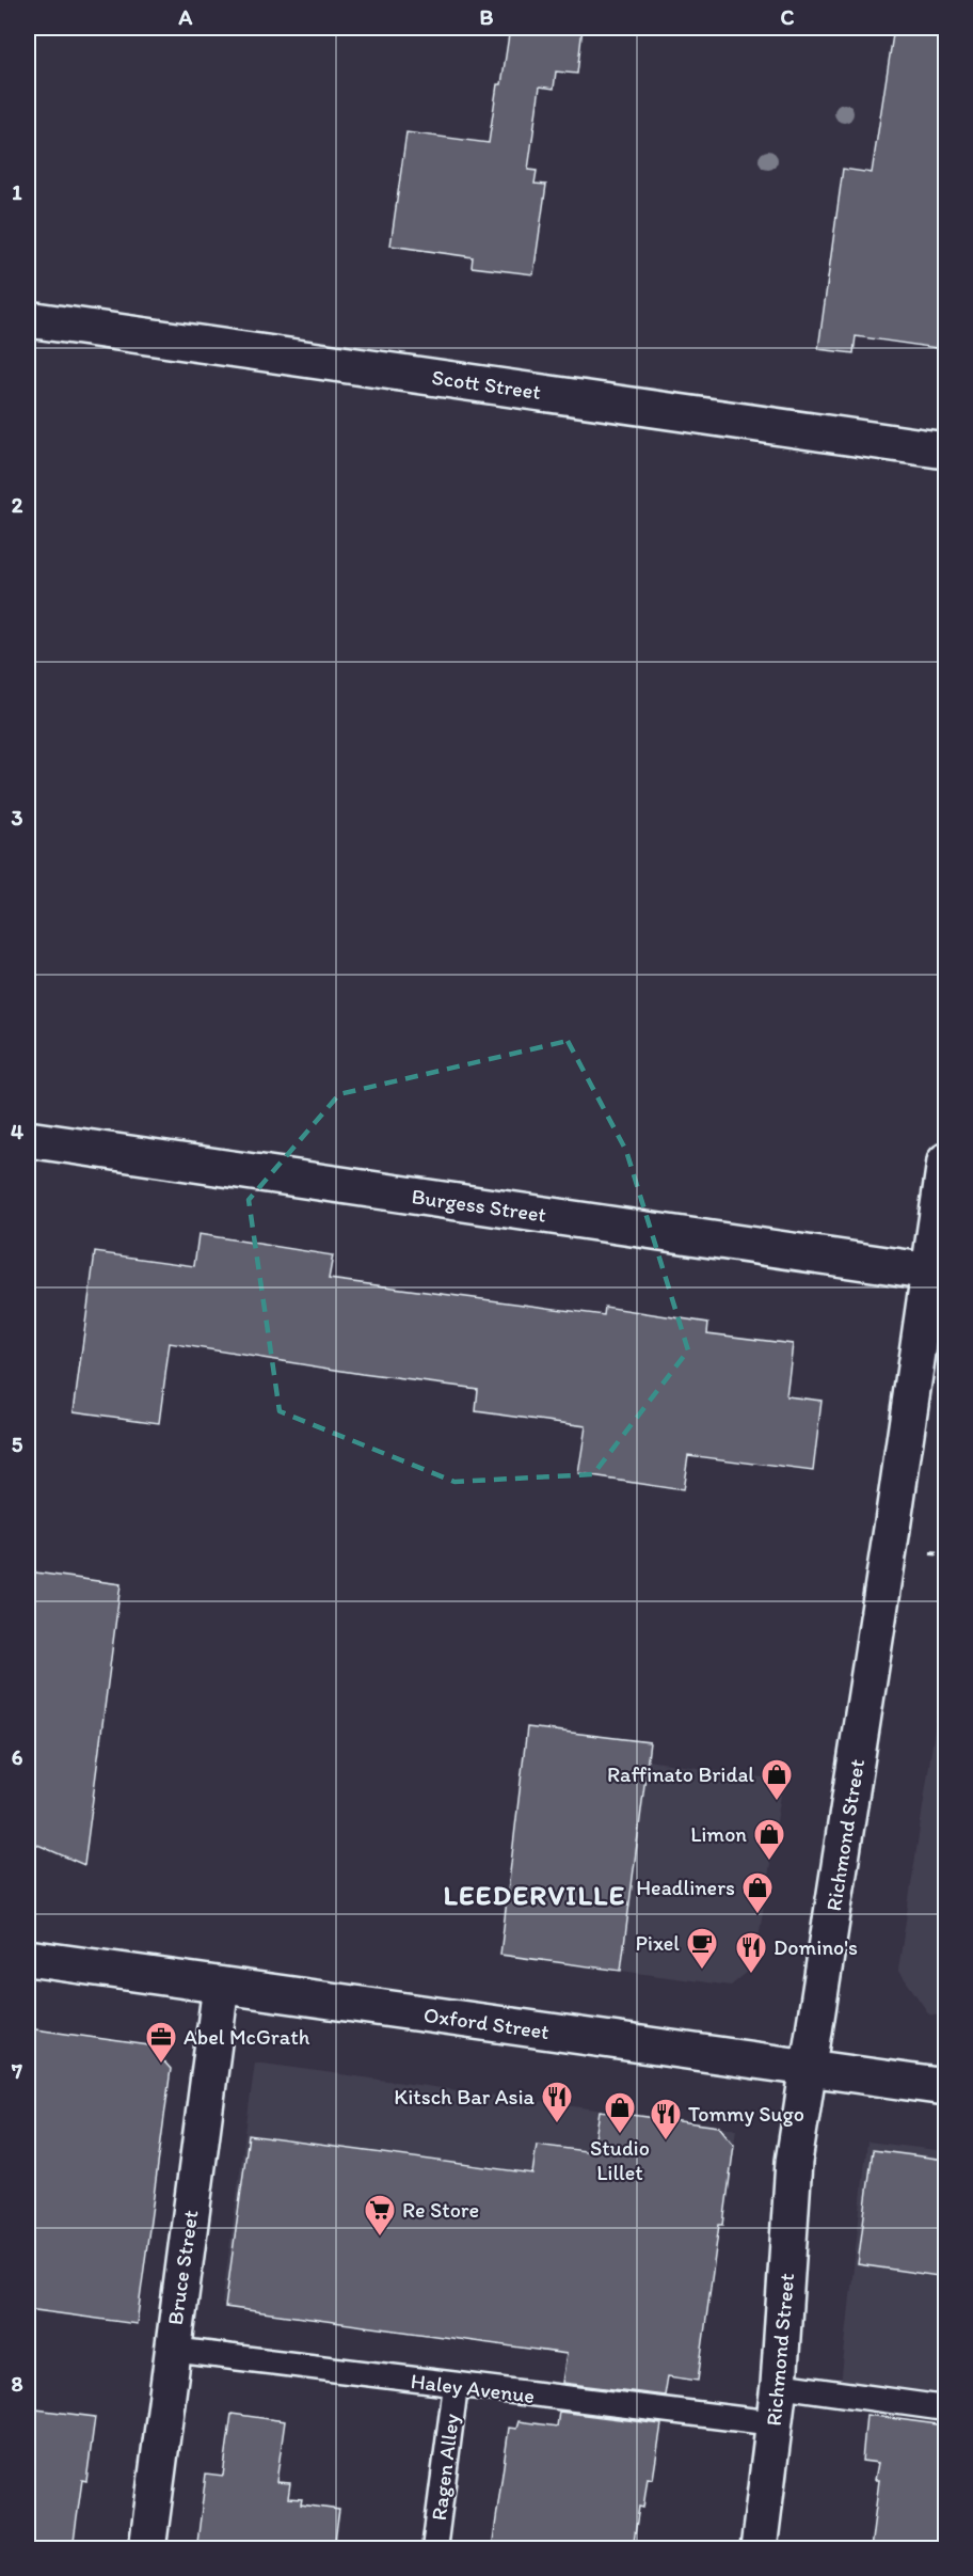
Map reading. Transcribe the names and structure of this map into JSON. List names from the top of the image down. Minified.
{"streets":{"street":["Scott Street","Burgess Street","Richmond Street","Oxford Street","Bruce Street"],"lane":["Haley Avenue","Ragen Alley"]},"crossings":[["Burgess Street","Richmond Street"],["Richmond Street","Oxford Street"],["Richmond Street","Haley Avenue"],["Oxford Street","Bruce Street"],["Bruce Street","Haley Avenue"],["Haley Avenue","Ragen Alley"]],"districts":["LEEDERVILLE"],"places":{"shop":["Raffinato Bridal","Limon","Headliners","Studio Lillet"],"cafe":["Pixel"],"restaurant":["Domino's","Kitsch Bar Asia","Tommy Sugo"],"office":["Abel McGrath"],"supermarket":["Re Store"]},"grid":{"columns":["A","B","C"],"rows":["1","2","3","4","5","6","7","8"]}}
